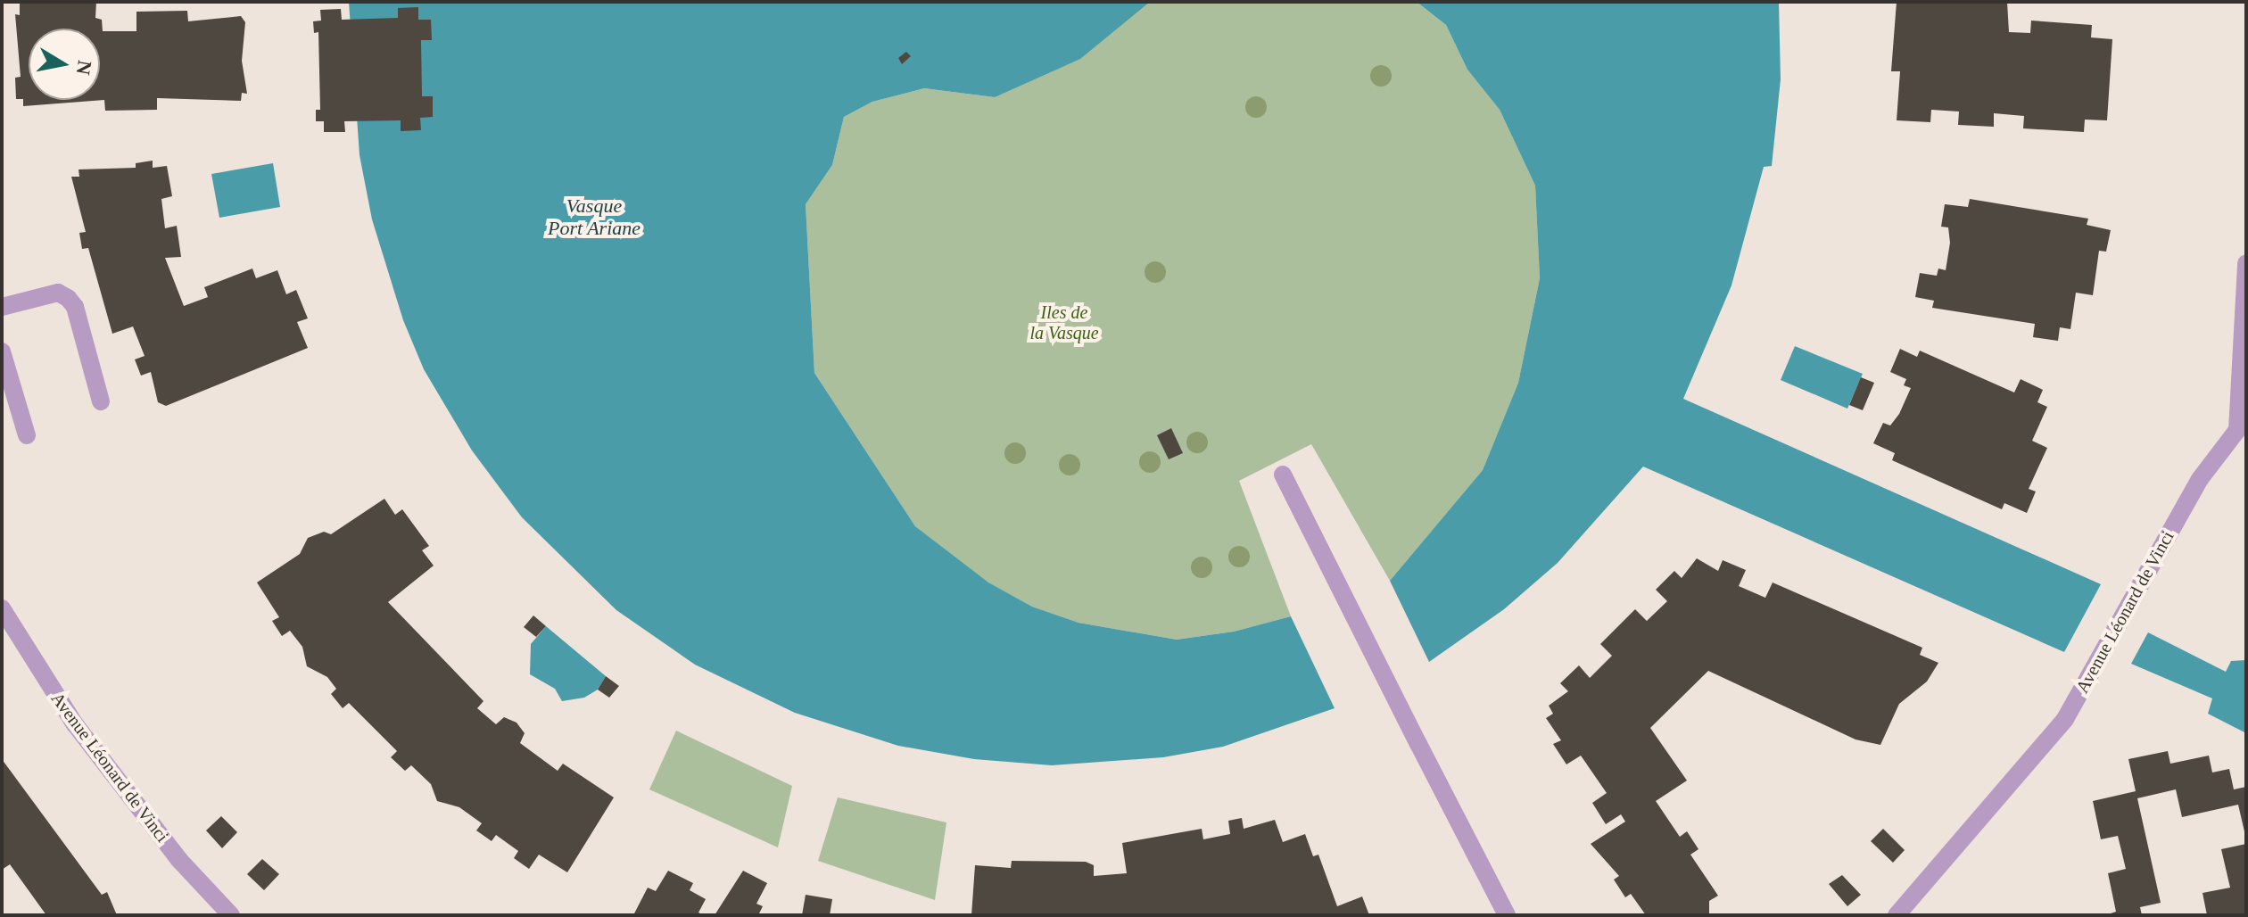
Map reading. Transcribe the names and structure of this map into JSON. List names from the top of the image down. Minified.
{"streets":{"street":["Avenue Léonard de Vinci"]},"water":["Vasque Port Ariane"],"parks":["Iles de la Vasque"],"north":"right"}
